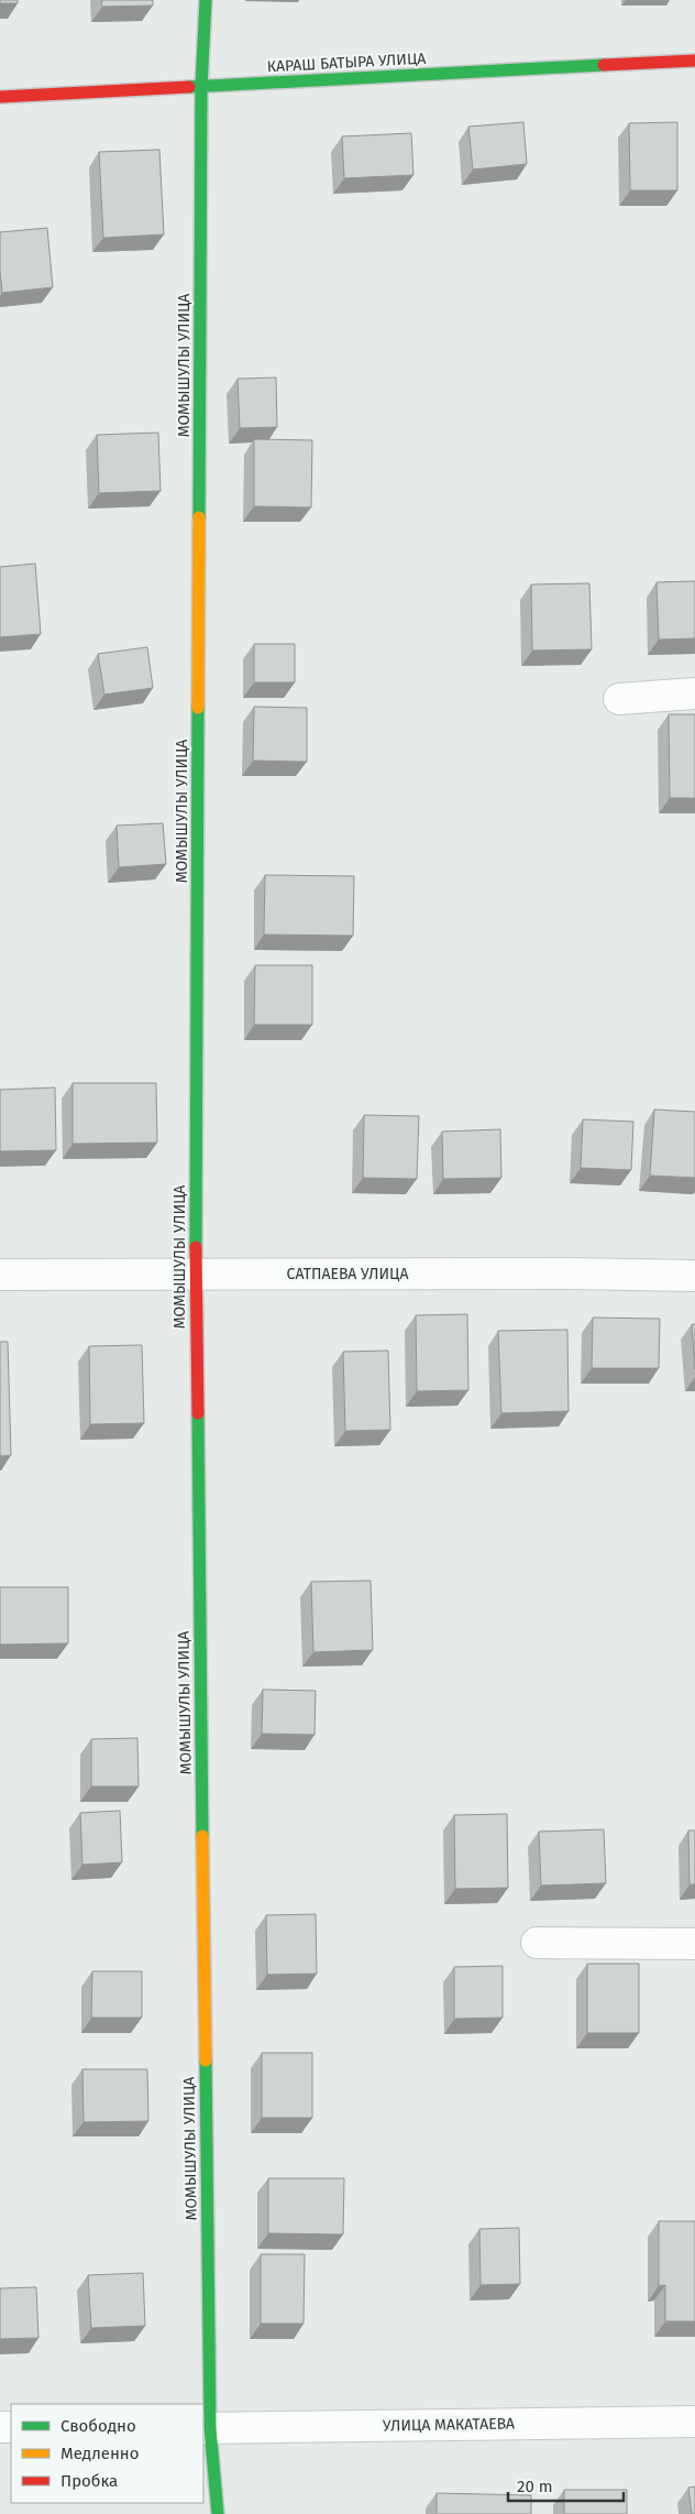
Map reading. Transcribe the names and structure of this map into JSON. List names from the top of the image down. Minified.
{"streets":{"street":["КАРАШ БАТЫРА УЛИЦА","МОМЫШУЛЫ УЛИЦА","САТПАЕВА УЛИЦА","УЛИЦА МАКАТАЕВА"]},"crossings":[["КАРАШ БАТЫРА УЛИЦА","МОМЫШУЛЫ УЛИЦА"],["МОМЫШУЛЫ УЛИЦА","САТПАЕВА УЛИЦА"],["МОМЫШУЛЫ УЛИЦА","УЛИЦА МАКАТАЕВА"]],"legend":["Свободно","Медленно","Пробка"],"scale_bar":"20 m"}
